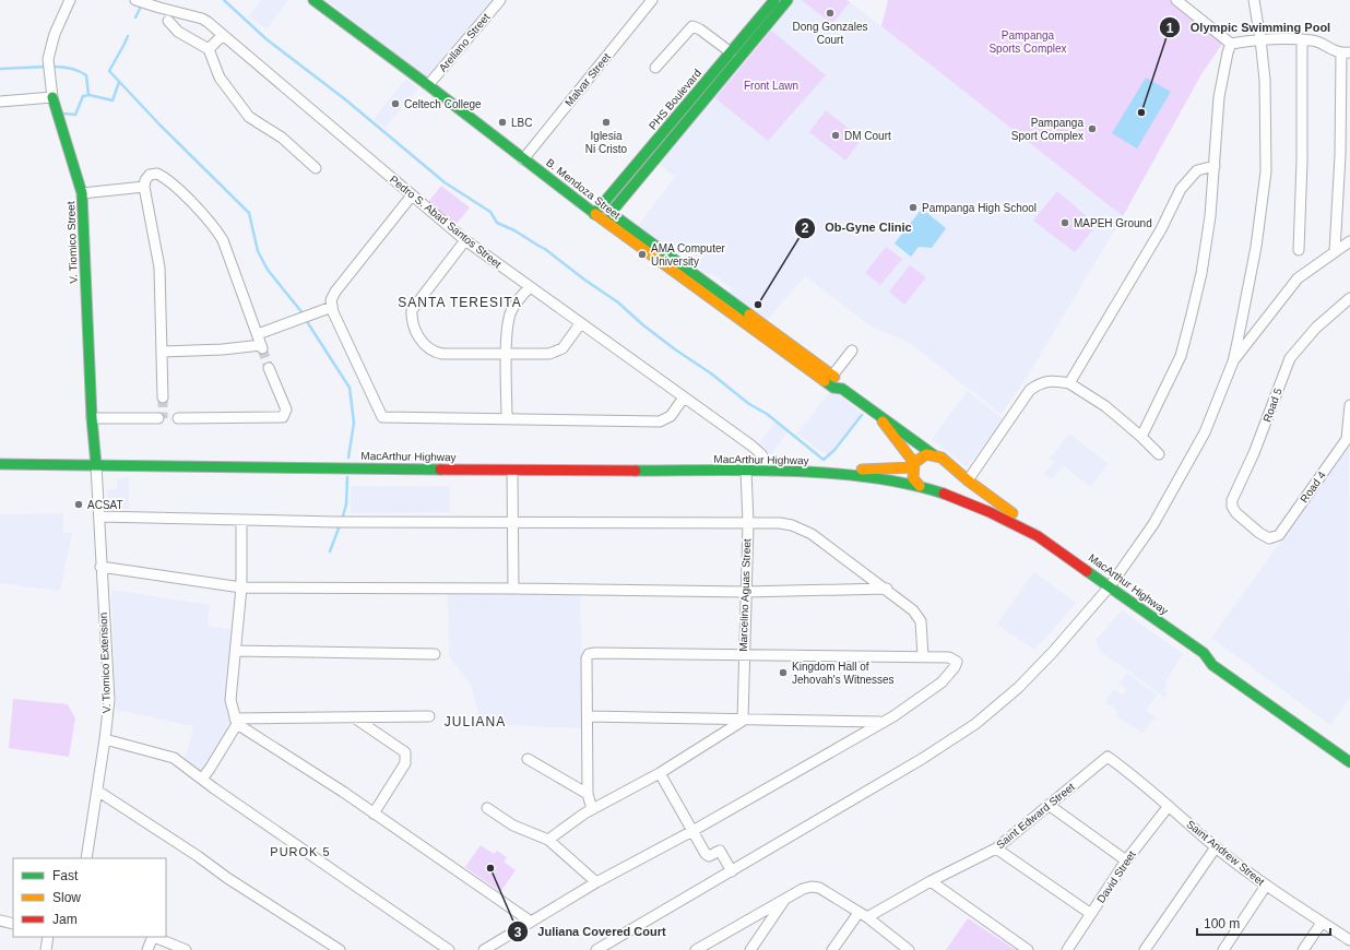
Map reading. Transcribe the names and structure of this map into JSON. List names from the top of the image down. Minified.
{"streets":{"main road":["PHS Boulevard","B. Mendoza Street","V. Tiomico Street","MacArthur Highway"],"street":["Arellano Street","Malvar Street","Pedro S. Abad Santos Street","Road 5","Road 4","Marcelino Aguas Street","V. Tiomico Extension","Saint Edward Street","Saint Andrew Street","David Street"]},"crossings":[["Arellano Street","B. Mendoza Street"],["Malvar Street","B. Mendoza Street"],["PHS Boulevard","B. Mendoza Street"],["B. Mendoza Street","MacArthur Highway"],["Pedro S. Abad Santos Street","MacArthur Highway"],["V. Tiomico Street","MacArthur Highway"],["V. Tiomico Street","V. Tiomico Extension"],["Road 5","Road 4"],["MacArthur Highway","Marcelino Aguas Street"],["MacArthur Highway","V. Tiomico Extension"],["Saint Edward Street","Saint Andrew Street"],["Saint Andrew Street","David Street"]],"districts":["SANTA TERESITA","JULIANA","PUROK 5"],"parks":["Pampanga Sports Complex","Front Lawn"],"places":["Dong Gonzales Court","Celtech College","Olympic Swimming Pool","LBC","Iglesia Ni Cristo","Pampanga Sport Complex","DM Court","Pampanga High School","MAPEH Ground","AMA Computer University","Ob-Gyne Clinic","ACSAT","Kingdom Hall of Jehovah's Witnesses","Juliana Covered Court"],"legend":["Fast","Slow","Jam"],"scale_bar":"100 m"}
